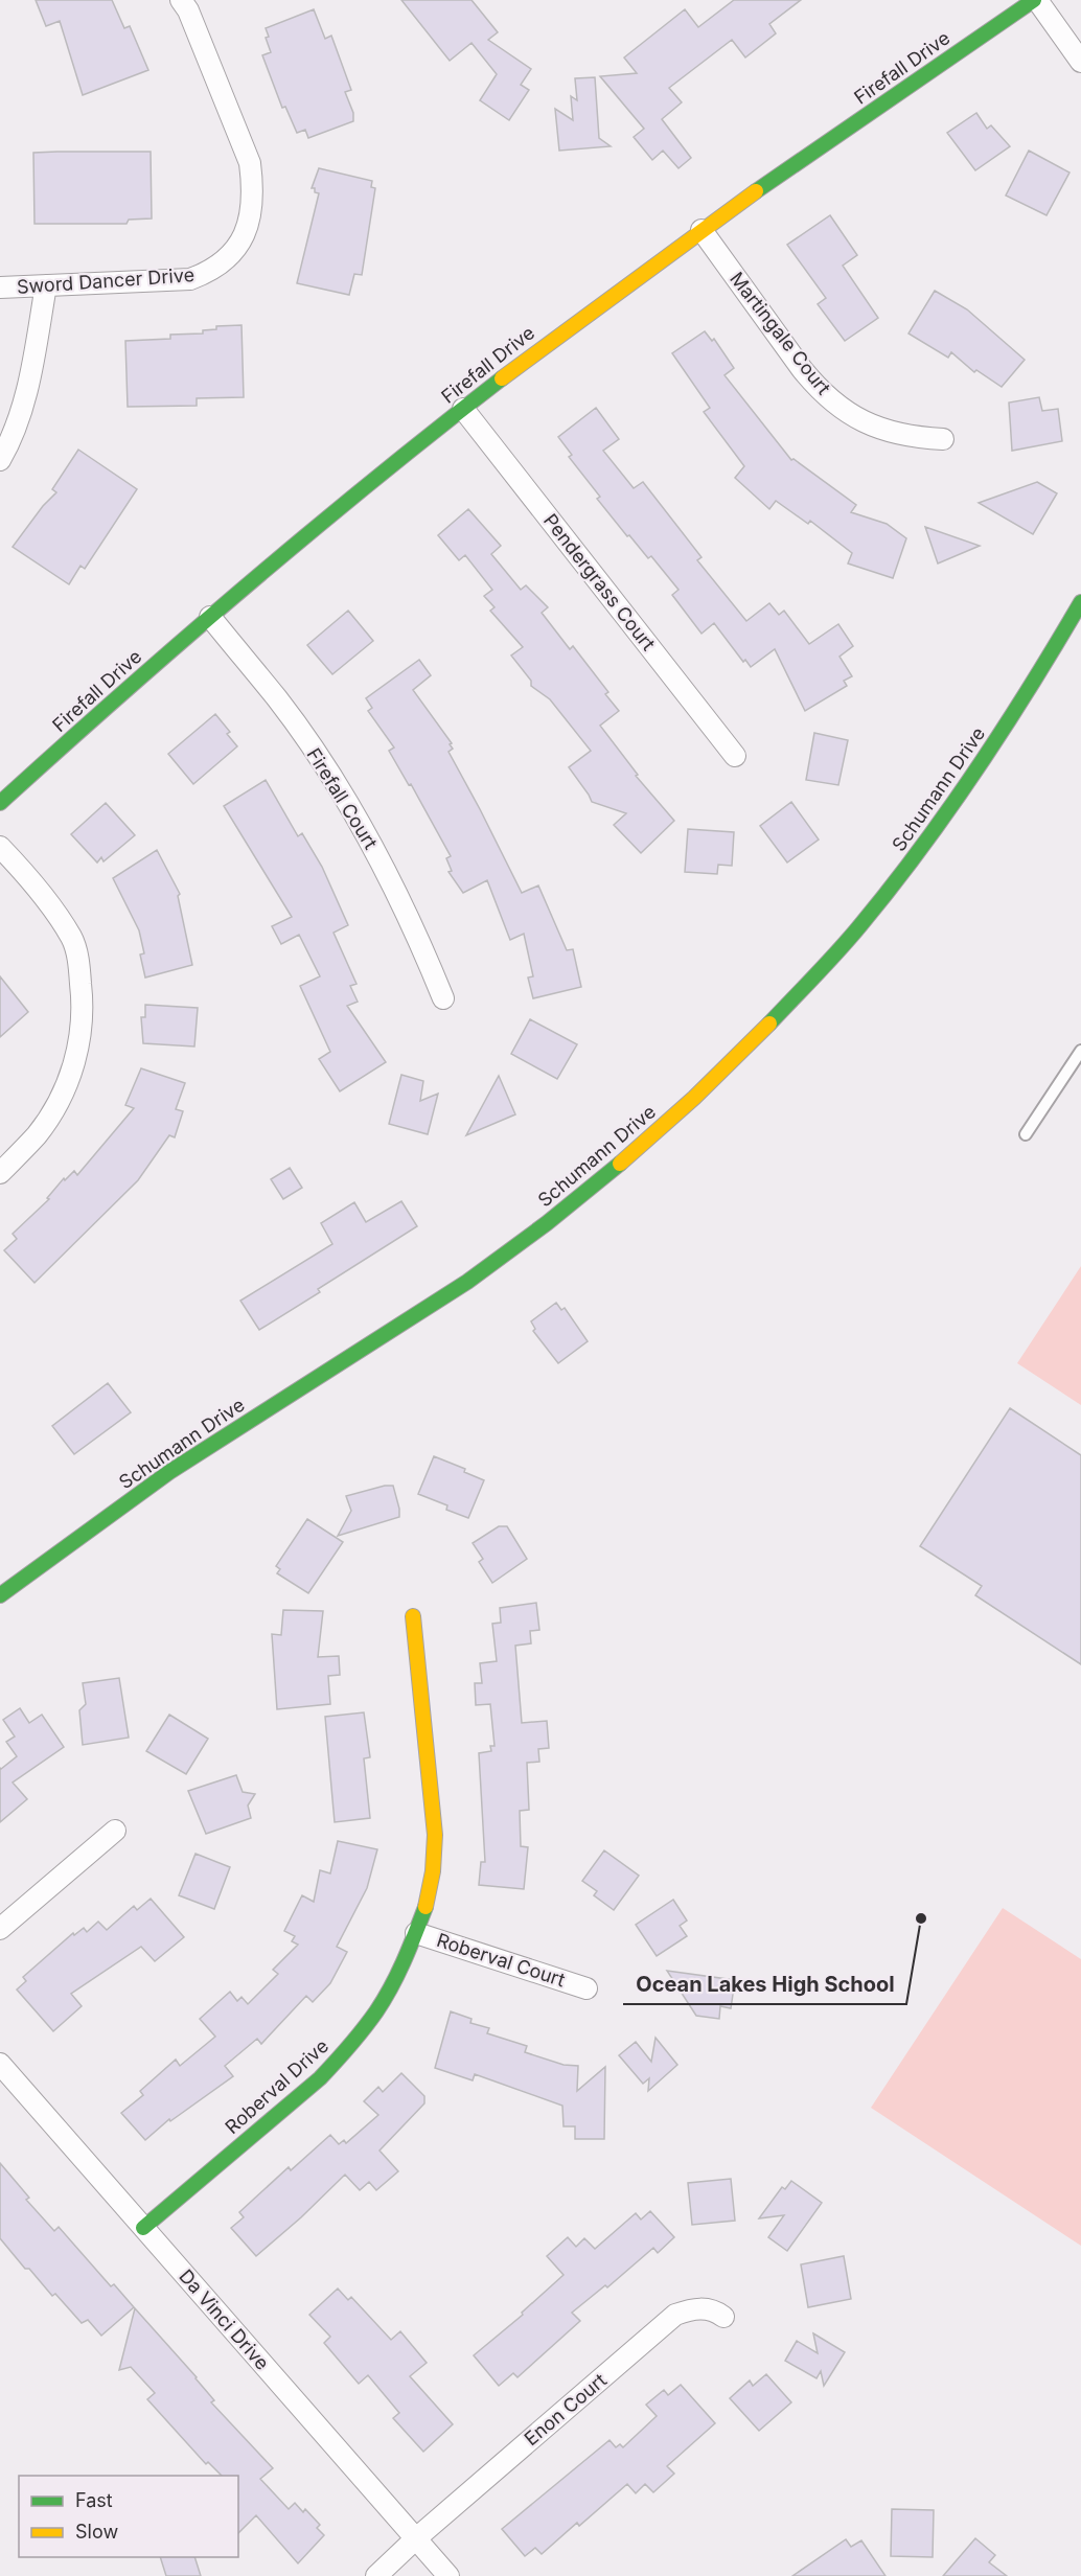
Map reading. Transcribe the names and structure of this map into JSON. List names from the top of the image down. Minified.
{"streets":{"street":["Firefall Drive","Sword Dancer Drive","Martingale Court","Pendergrass Court","Schumann Drive","Firefall Court","Roberval Court","Roberval Drive","Da Vinci Drive","Enon Court"]},"crossings":[["Firefall Drive","Martingale Court"],["Firefall Drive","Pendergrass Court"],["Firefall Drive","Firefall Court"],["Roberval Court","Roberval Drive"],["Roberval Drive","Da Vinci Drive"],["Da Vinci Drive","Enon Court"]],"places":["Ocean Lakes High School"],"legend":["Fast","Slow"]}
